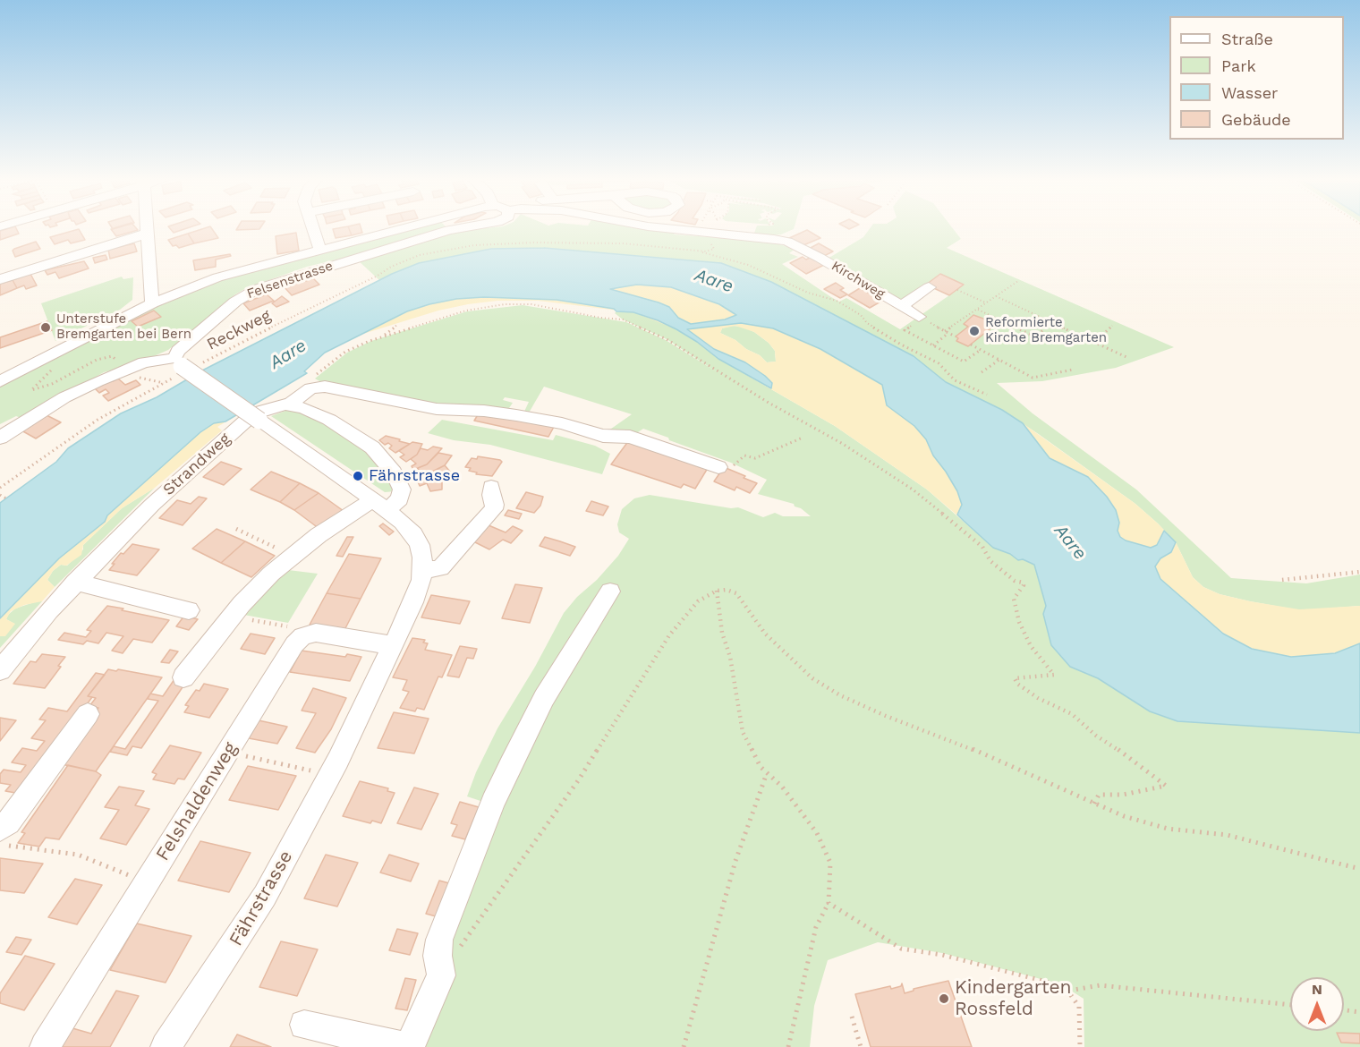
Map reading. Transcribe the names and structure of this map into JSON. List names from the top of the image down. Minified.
{"streets":{"street":["Felsenstrasse","Kirchweg","Strandweg","Felshaldenweg","Fährstrasse"],"path":["Reckweg"]},"crossings":[["Felsenstrasse","Fährstrasse"],["Strandweg","Fährstrasse"]],"water":["Aare"],"places":["Unterstufe Bremgarten bei Bern","Reformierte Kirche Bremgarten","Fährstrasse","Kindergarten Rossfeld"],"legend":["Straße","Park","Wasser","Gebäude"],"north":"top"}
